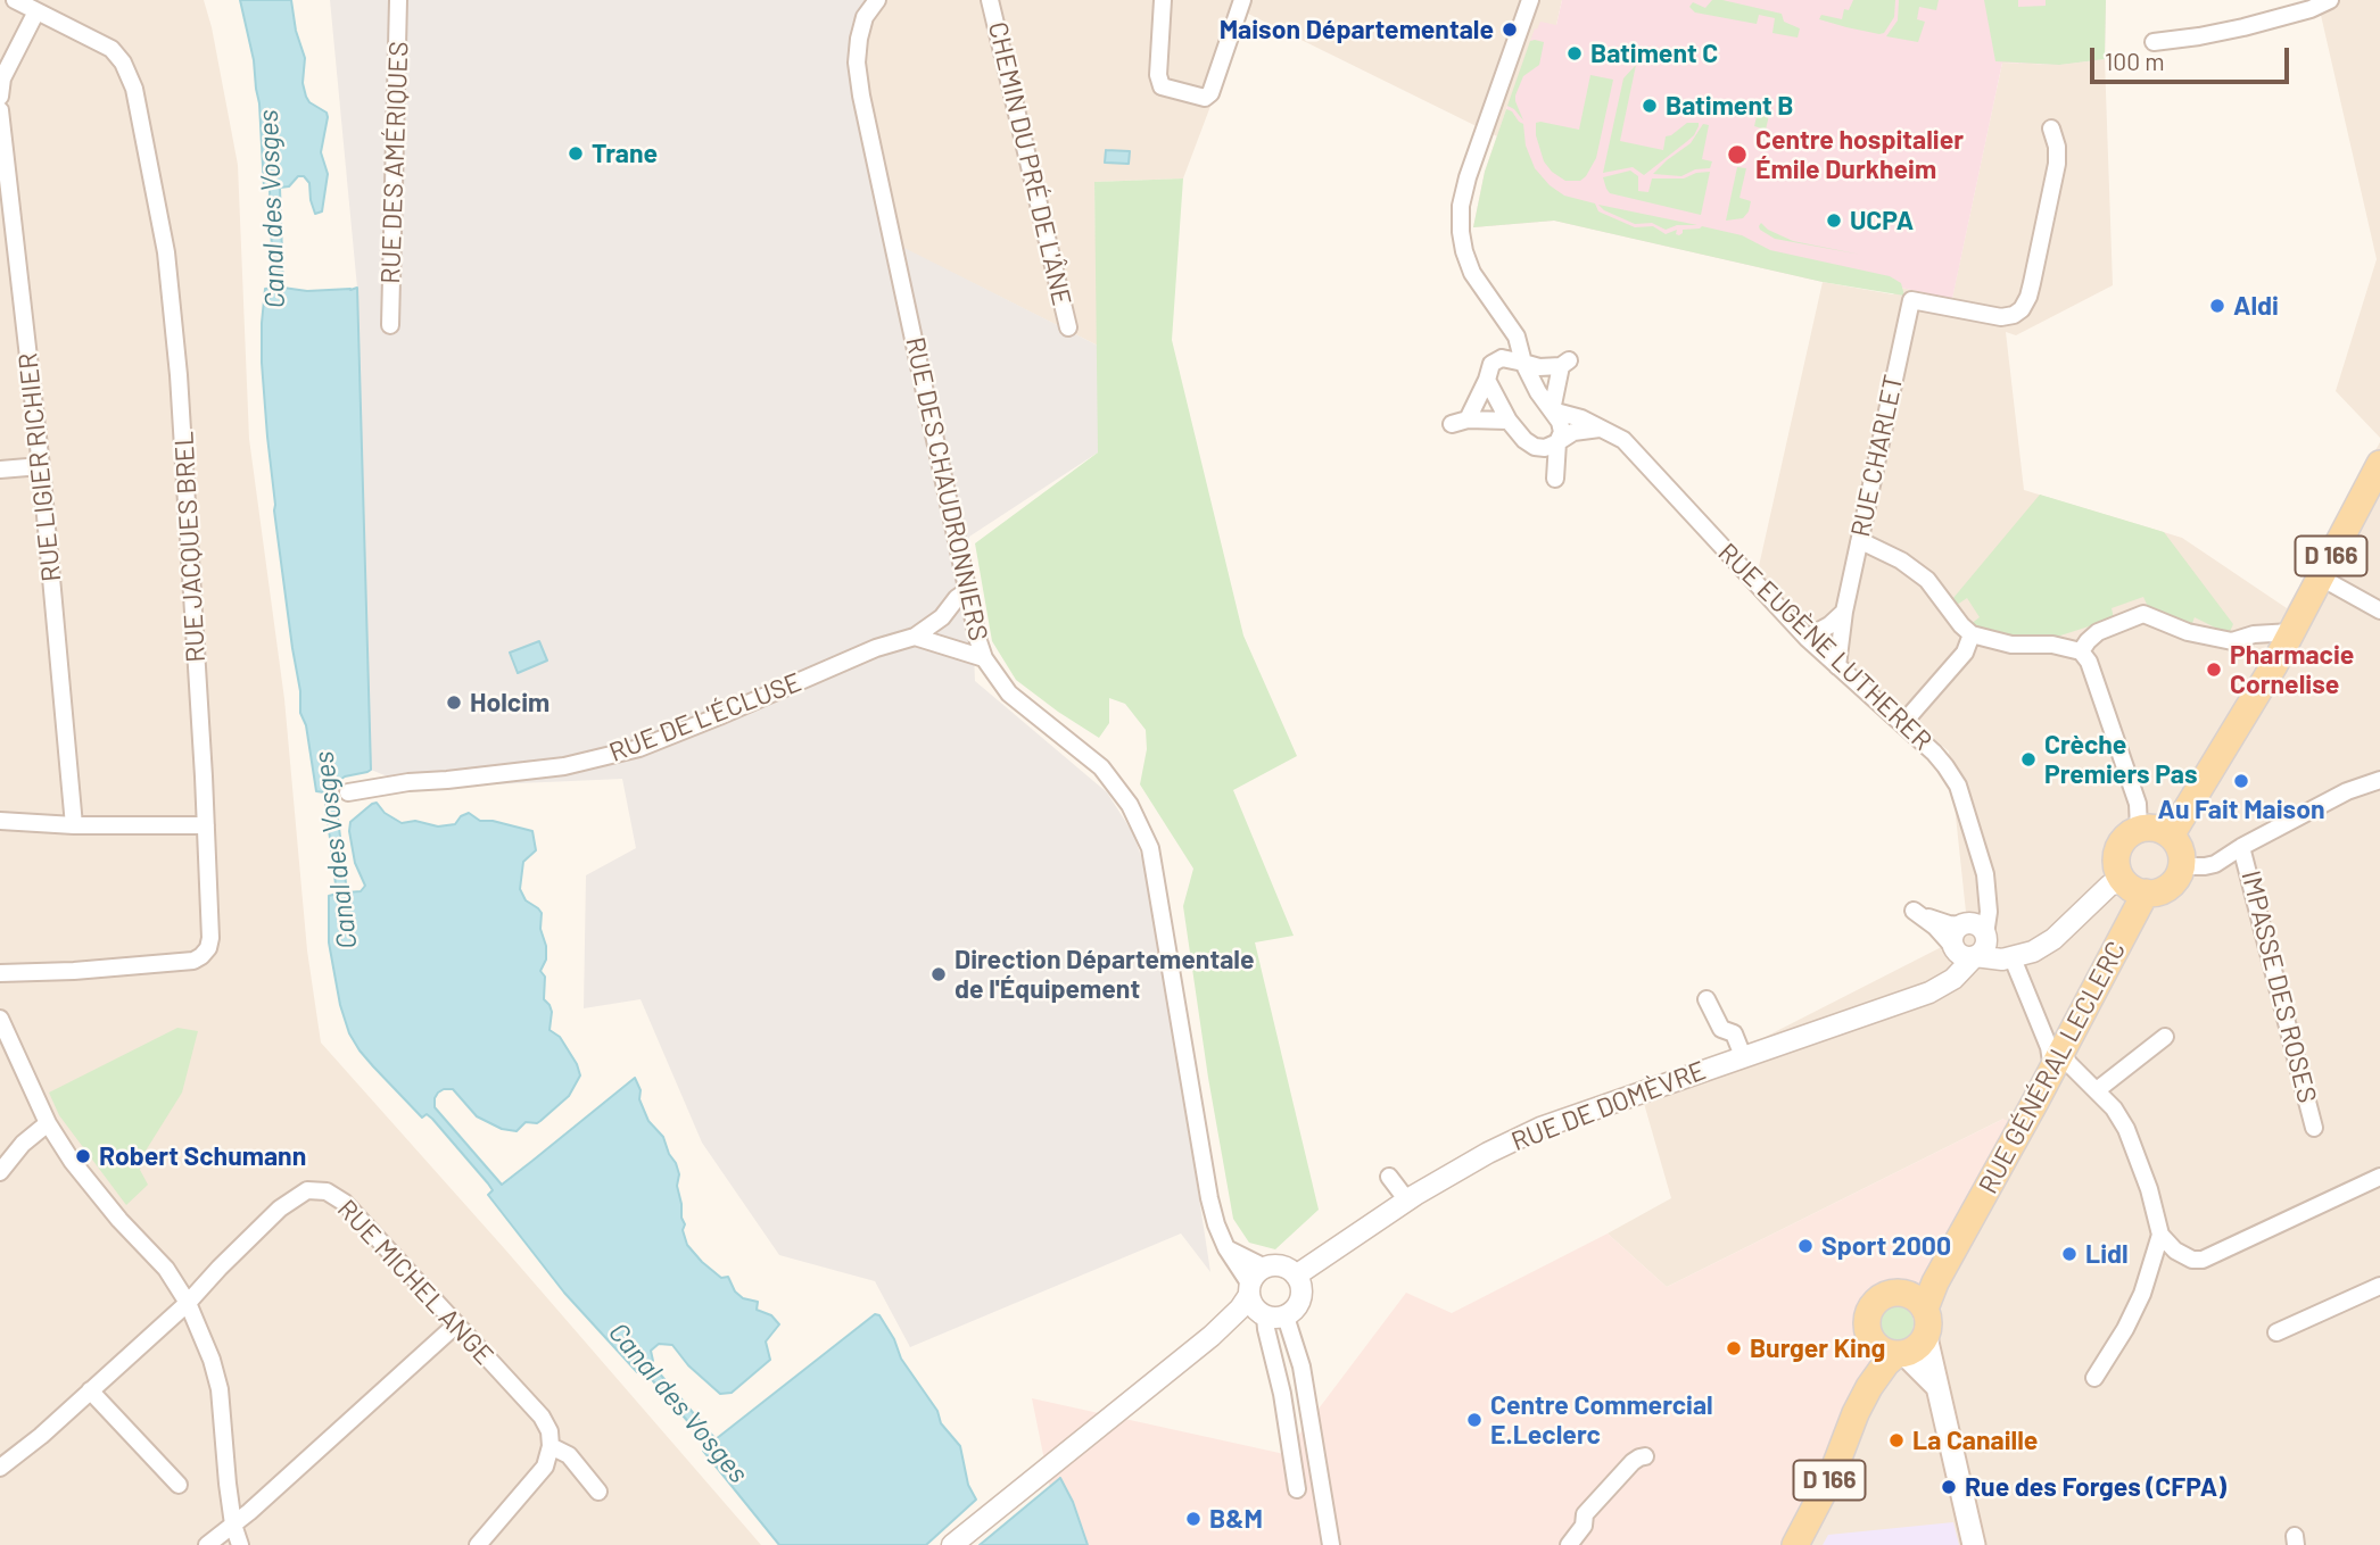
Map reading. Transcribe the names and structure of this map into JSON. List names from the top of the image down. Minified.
{"streets":{"main road":["D 166","RUE GÉNÉRAL LECLERC"],"street":["RUE DES AMÉRIQUES","CHEMIN DU PRÉ DE L'ÂNE","RUE CHARLET","RUE LIGIER RICHIER","RUE DES CHAUDRONNIERS","RUE JACQUES BREL","RUE EUGÈNE LUTHERER","RUE DE L'ÉCLUSE","IMPASSE DES ROSES","RUE DE DOMÈVRE","RUE MICHEL ANGE"]},"crossings":[["RUE CHARLET","RUE EUGÈNE LUTHERER"],["RUE DES CHAUDRONNIERS","RUE DE L'ÉCLUSE"],["RUE DES CHAUDRONNIERS","RUE DE DOMÈVRE"],["D 166","RUE GÉNÉRAL LECLERC"],["RUE EUGÈNE LUTHERER","RUE DE DOMÈVRE"]],"water":["Canal des Vosges"],"places":["Maison Départementale","Batiment C","Batiment B","Trane","Centre hospitalier Émile Durkheim","UCPA","Aldi","Pharmacie Cornelise","Holcim","Crèche Premiers Pas","Au Fait Maison","Direction Départementale de l'Équipement","Robert Schumann","Sport 2000","Lidl","Burger King","Centre Commercial E.Leclerc","La Canaille","Rue des Forges (CFPA)","B&M"],"scale_bar":"100 m"}
